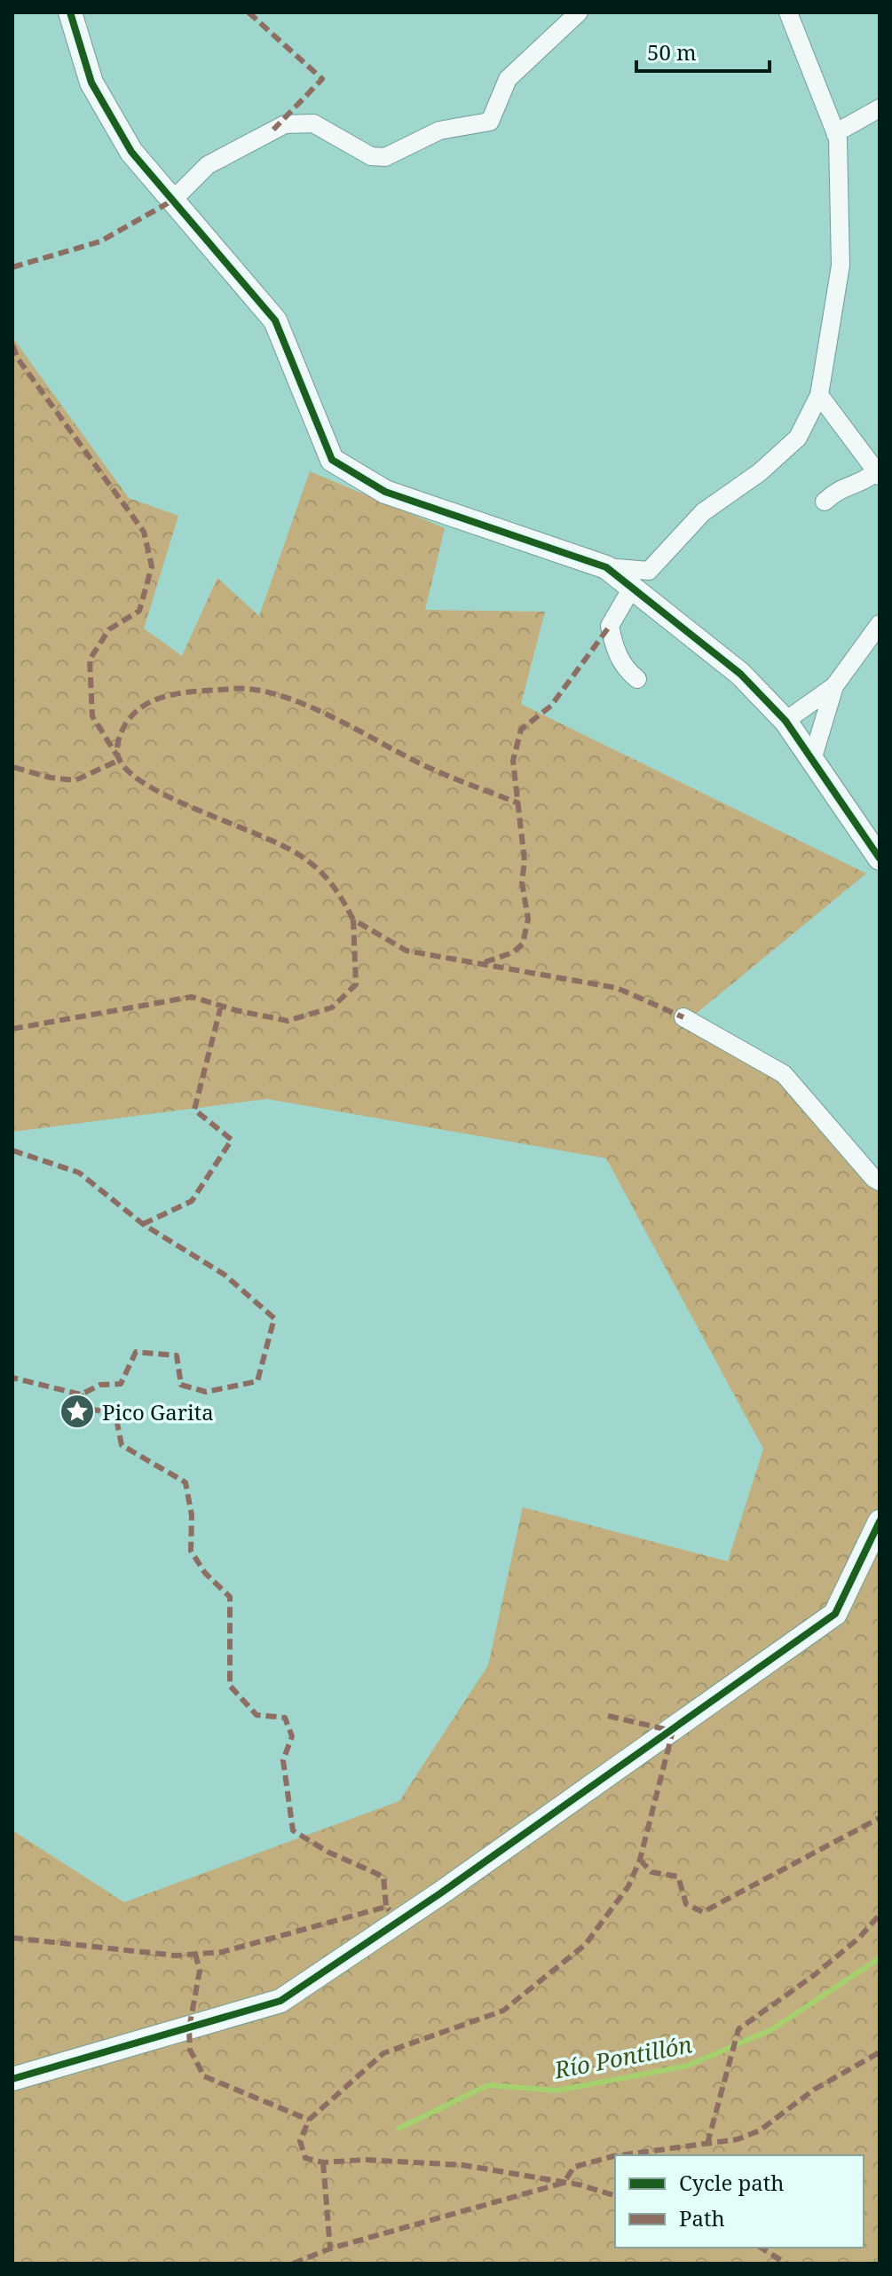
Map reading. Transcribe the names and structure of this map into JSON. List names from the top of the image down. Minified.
{"water":["Río Pontillón"],"places":{"place":["Pico Garita"]},"legend":["Cycle path","Path"],"scale_bar":"50 m"}
